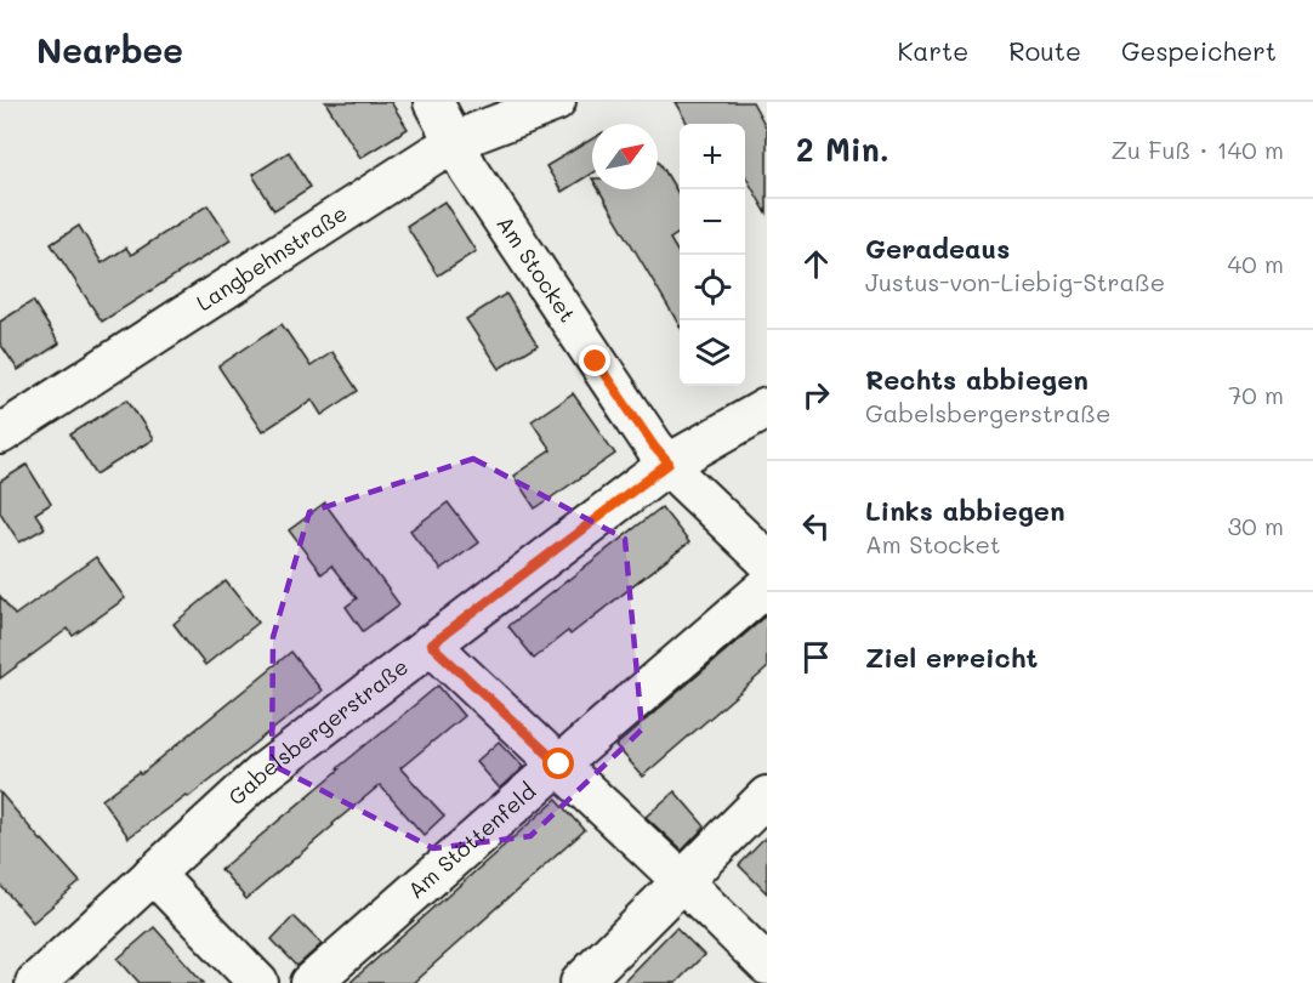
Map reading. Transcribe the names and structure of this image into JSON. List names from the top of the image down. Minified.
{"streets":{"street":["Langbehnstraße","Am Stocket","Gabelsbergerstraße","Am Stöttenfeld"]},"crossings":[["Langbehnstraße","Am Stocket"],["Am Stocket","Gabelsbergerstraße"]],"north":"top right","page":{"header":"Nearbee","nav":["Karte","Route","Gespeichert"],"heading":["2 Min.","Zu Fuß · 140 m"],"map_buttons":["+","−"],"list":[["Geradeaus","Justus-von-Liebig-Straße","40 m"],["Rechts abbiegen","Gabelsbergerstraße","70 m"],["Links abbiegen","Am Stocket","30 m"],"Ziel erreicht"]}}
